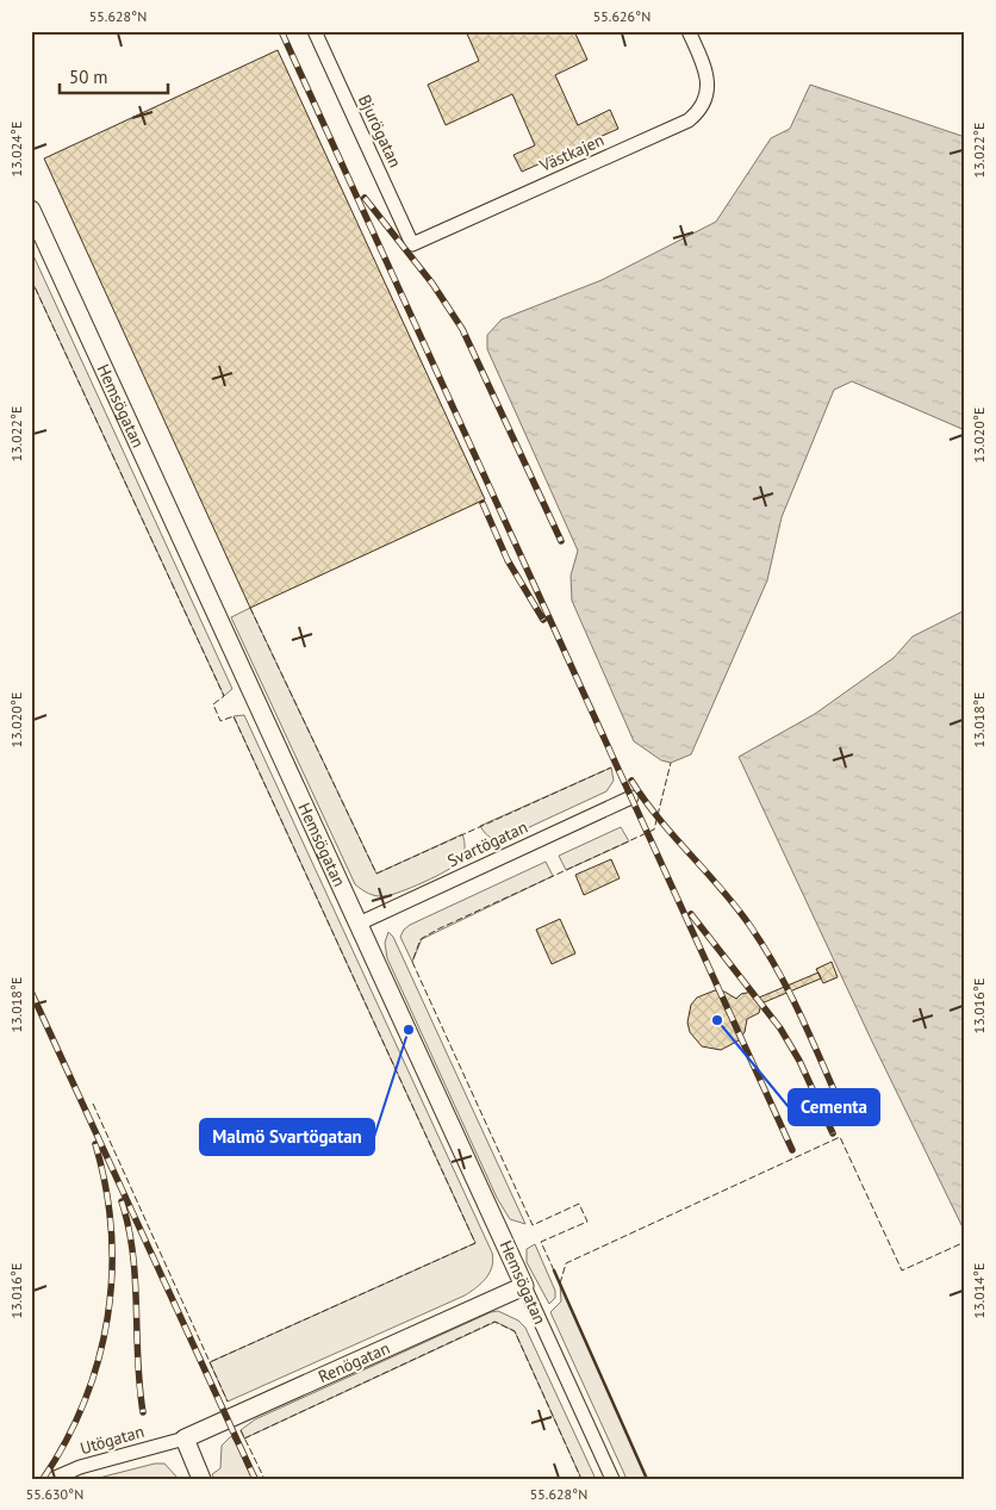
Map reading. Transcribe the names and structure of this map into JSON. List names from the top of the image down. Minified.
{"streets":{"street":["Bjurögatan","Västkajen","Hemsögatan","Svartögatan","Renögatan","Utögatan"]},"crossings":[["Bjurögatan","Västkajen"],["Hemsögatan","Svartögatan"],["Hemsögatan","Renögatan"],["Renögatan","Utögatan"]],"places":["Cementa","Malmö Svartögatan"],"scale_bar":"50 m","coordinates":["55.628°N","55.626°N","13.024°E","13.022°E","13.020°E","13.018°E","13.016°E","13.014°E","55.630°N"]}
